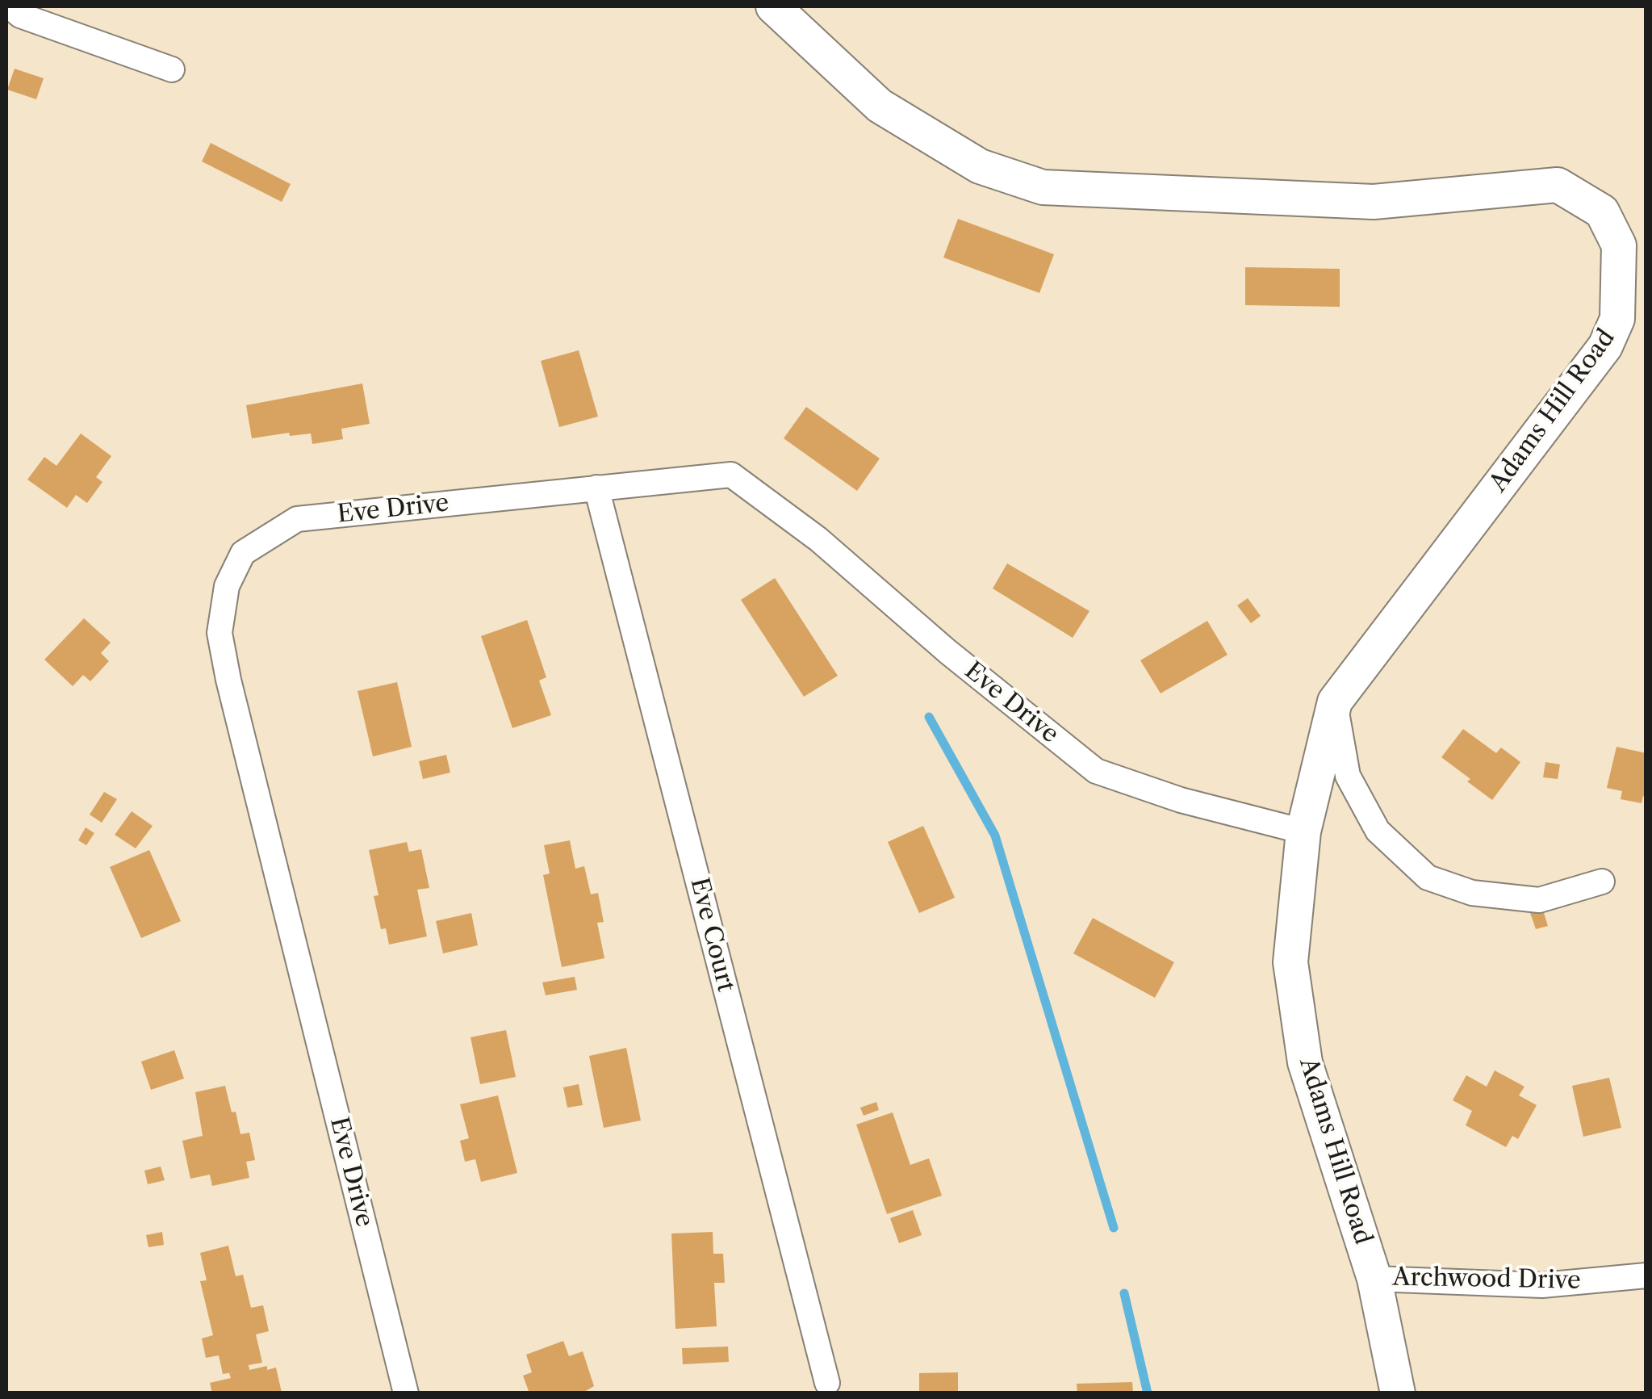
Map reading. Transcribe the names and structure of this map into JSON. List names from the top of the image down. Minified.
{"streets":{"street":["Adams Hill Road","Eve Drive","Eve Court","Archwood Drive"]},"crossings":[["Adams Hill Road","Eve Drive"],["Adams Hill Road","Archwood Drive"],["Eve Drive","Eve Court"]]}
